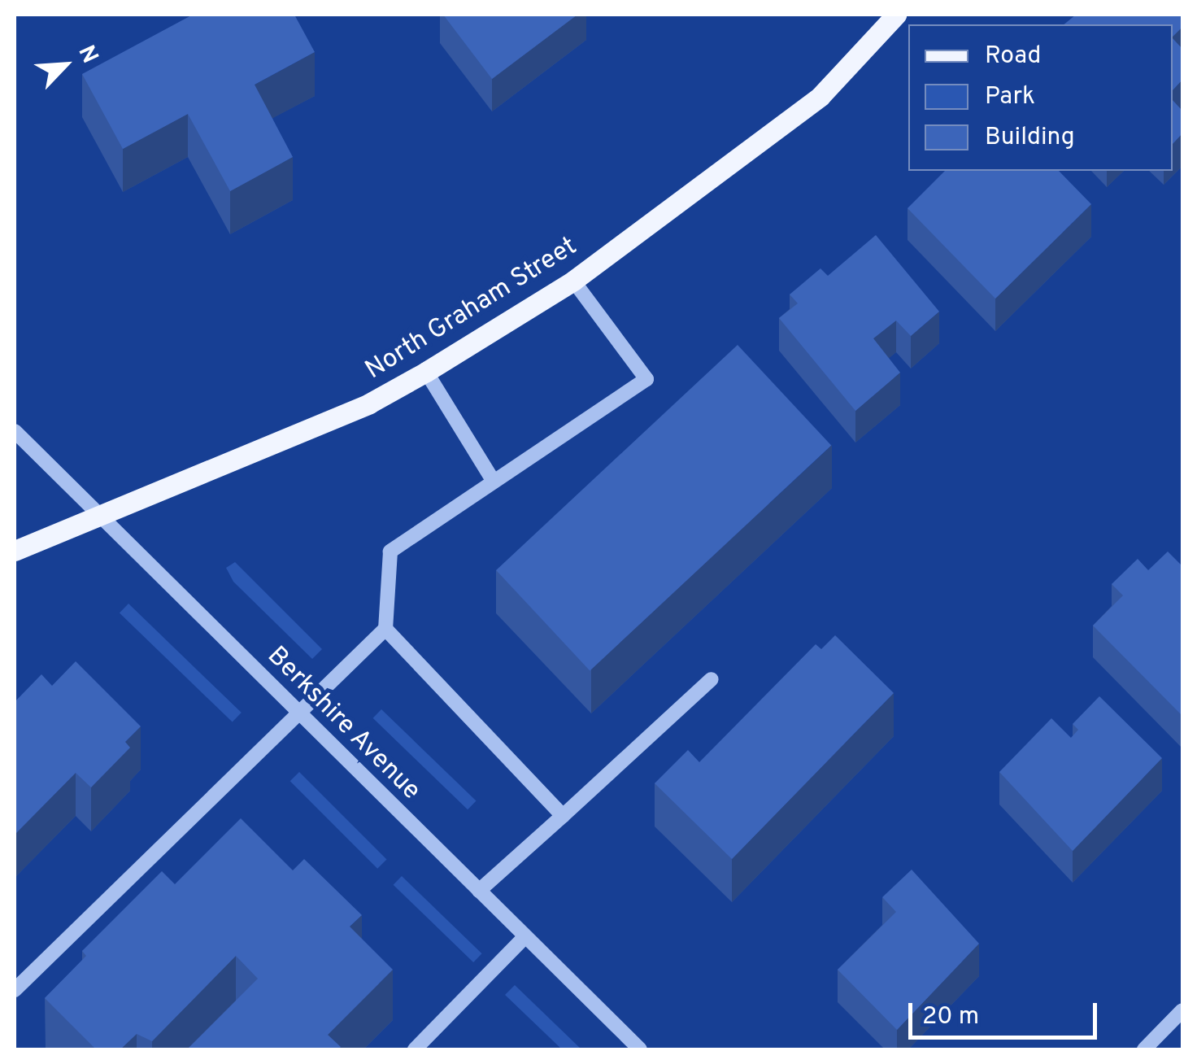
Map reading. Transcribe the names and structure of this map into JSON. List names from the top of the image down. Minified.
{"streets":{"main road":["North Graham Street"],"street":["Berkshire Avenue"]},"crossings":[["North Graham Street","Berkshire Avenue"]],"legend":["Road","Park","Building"],"scale_bar":"20 m","north":"top right"}
